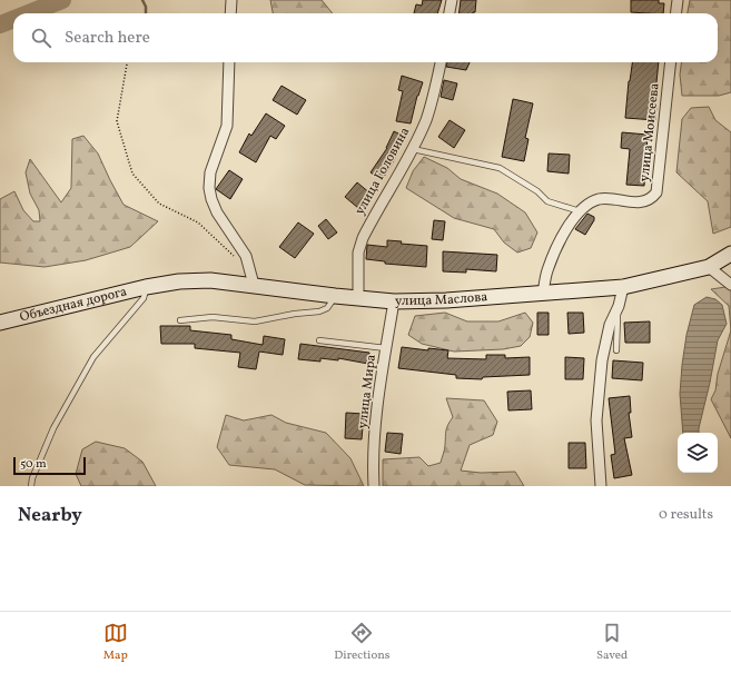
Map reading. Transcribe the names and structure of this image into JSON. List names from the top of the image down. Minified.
{"streets":{"main road":["улица Маслова","Объездная дорога"],"street":["улица Моисеева","улица Головина","улица Мира"]},"crossings":[["улица Моисеева","улица Маслова"],["улица Головина","улица Маслова"],["улица Маслова","Объездная дорога"],["улица Маслова","улица Мира"]],"scale_bar":"50 m","page":{"search":"Search here","scale":"50 m","heading":["Nearby","0 results"],"nav":["Map","Directions","Saved"]}}
